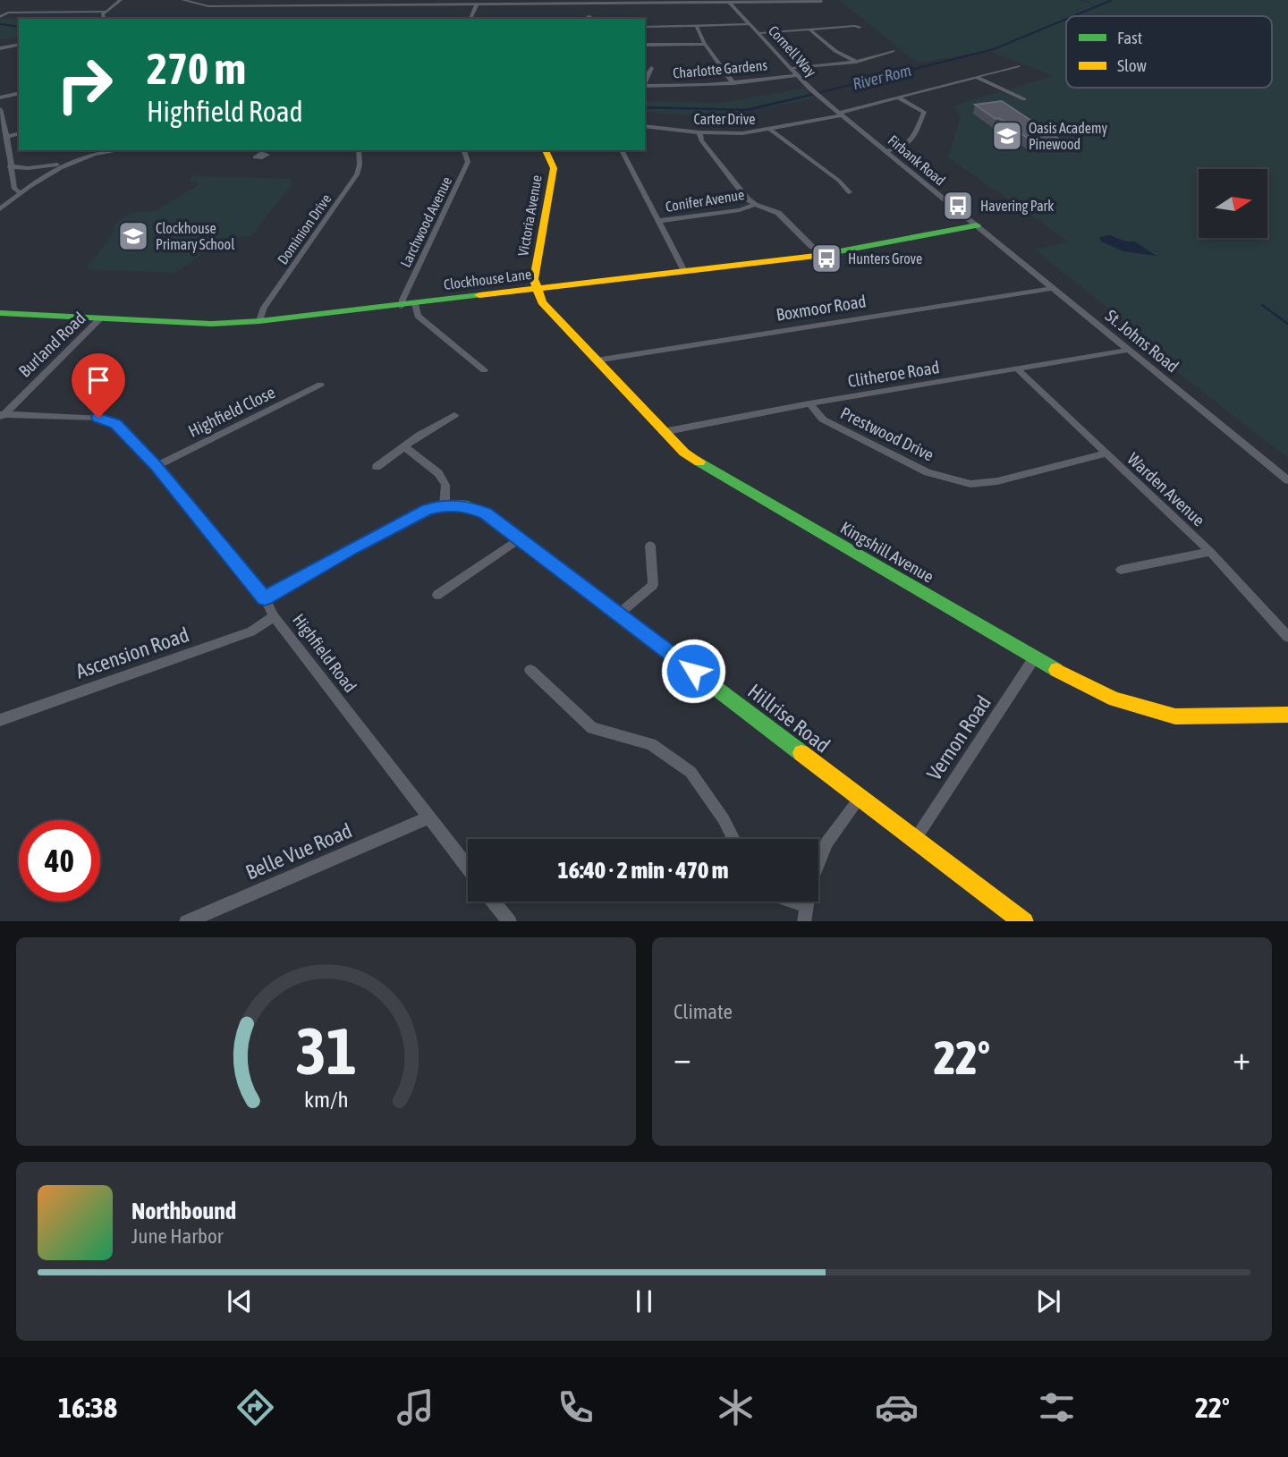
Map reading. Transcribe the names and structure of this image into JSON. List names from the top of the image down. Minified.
{"streets":{"street":["Cornell Way","Charlotte Gardens","Carter Drive","Firbank Road","Conifer Avenue","Victoria Avenue","Larchwood Avenue","Dominion Drive","Clockhouse Lane","Boxmoor Road","St. Johns Road","Burland Road","Clitheroe Road","Highfield Close","Prestwood Drive","Warden Avenue","Kingshill Avenue","Ascension Road","Highfield Road","Hillrise Road","Vernon Road","Belle Vue Road"]},"crossings":[["Cornell Way","Charlotte Gardens"],["Cornell Way","Carter Drive"],["Cornell Way","Firbank Road"],["Carter Drive","Firbank Road"],["Firbank Road","Clockhouse Lane"],["Firbank Road","St. Johns Road"],["Victoria Avenue","Clockhouse Lane"],["Victoria Avenue","Kingshill Avenue"],["Larchwood Avenue","Clockhouse Lane"],["Dominion Drive","Clockhouse Lane"],["Clockhouse Lane","St. Johns Road"],["Clockhouse Lane","Burland Road"],["Clockhouse Lane","Kingshill Avenue"],["Boxmoor Road","St. Johns Road"],["Boxmoor Road","Kingshill Avenue"],["St. Johns Road","Clitheroe Road"],["Burland Road","Highfield Road"],["Clitheroe Road","Prestwood Drive"],["Clitheroe Road","Warden Avenue"],["Clitheroe Road","Kingshill Avenue"],["Highfield Close","Highfield Road"],["Prestwood Drive","Warden Avenue"],["Kingshill Avenue","Vernon Road"],["Ascension Road","Highfield Road"],["Highfield Road","Hillrise Road"],["Highfield Road","Belle Vue Road"],["Hillrise Road","Vernon Road"]],"water":["River Rom"],"places":{"school or university":["Oasis Academy Pinewood","Clockhouse Primary School"],"bus stop":["Havering Park","Hunters Grove"]},"legend":["Fast","Slow"],"north":"right","page":{"turn":["270 m","Highfield Road"],"limit":"40","trip":"16:40 · 2 min · 470 m","tile":"Climate","heat":["−","22°","+"],"song":["Northbound","June Harbor"],"tabs":["16:38","22°"],"gauge":["31","km/h"]}}
